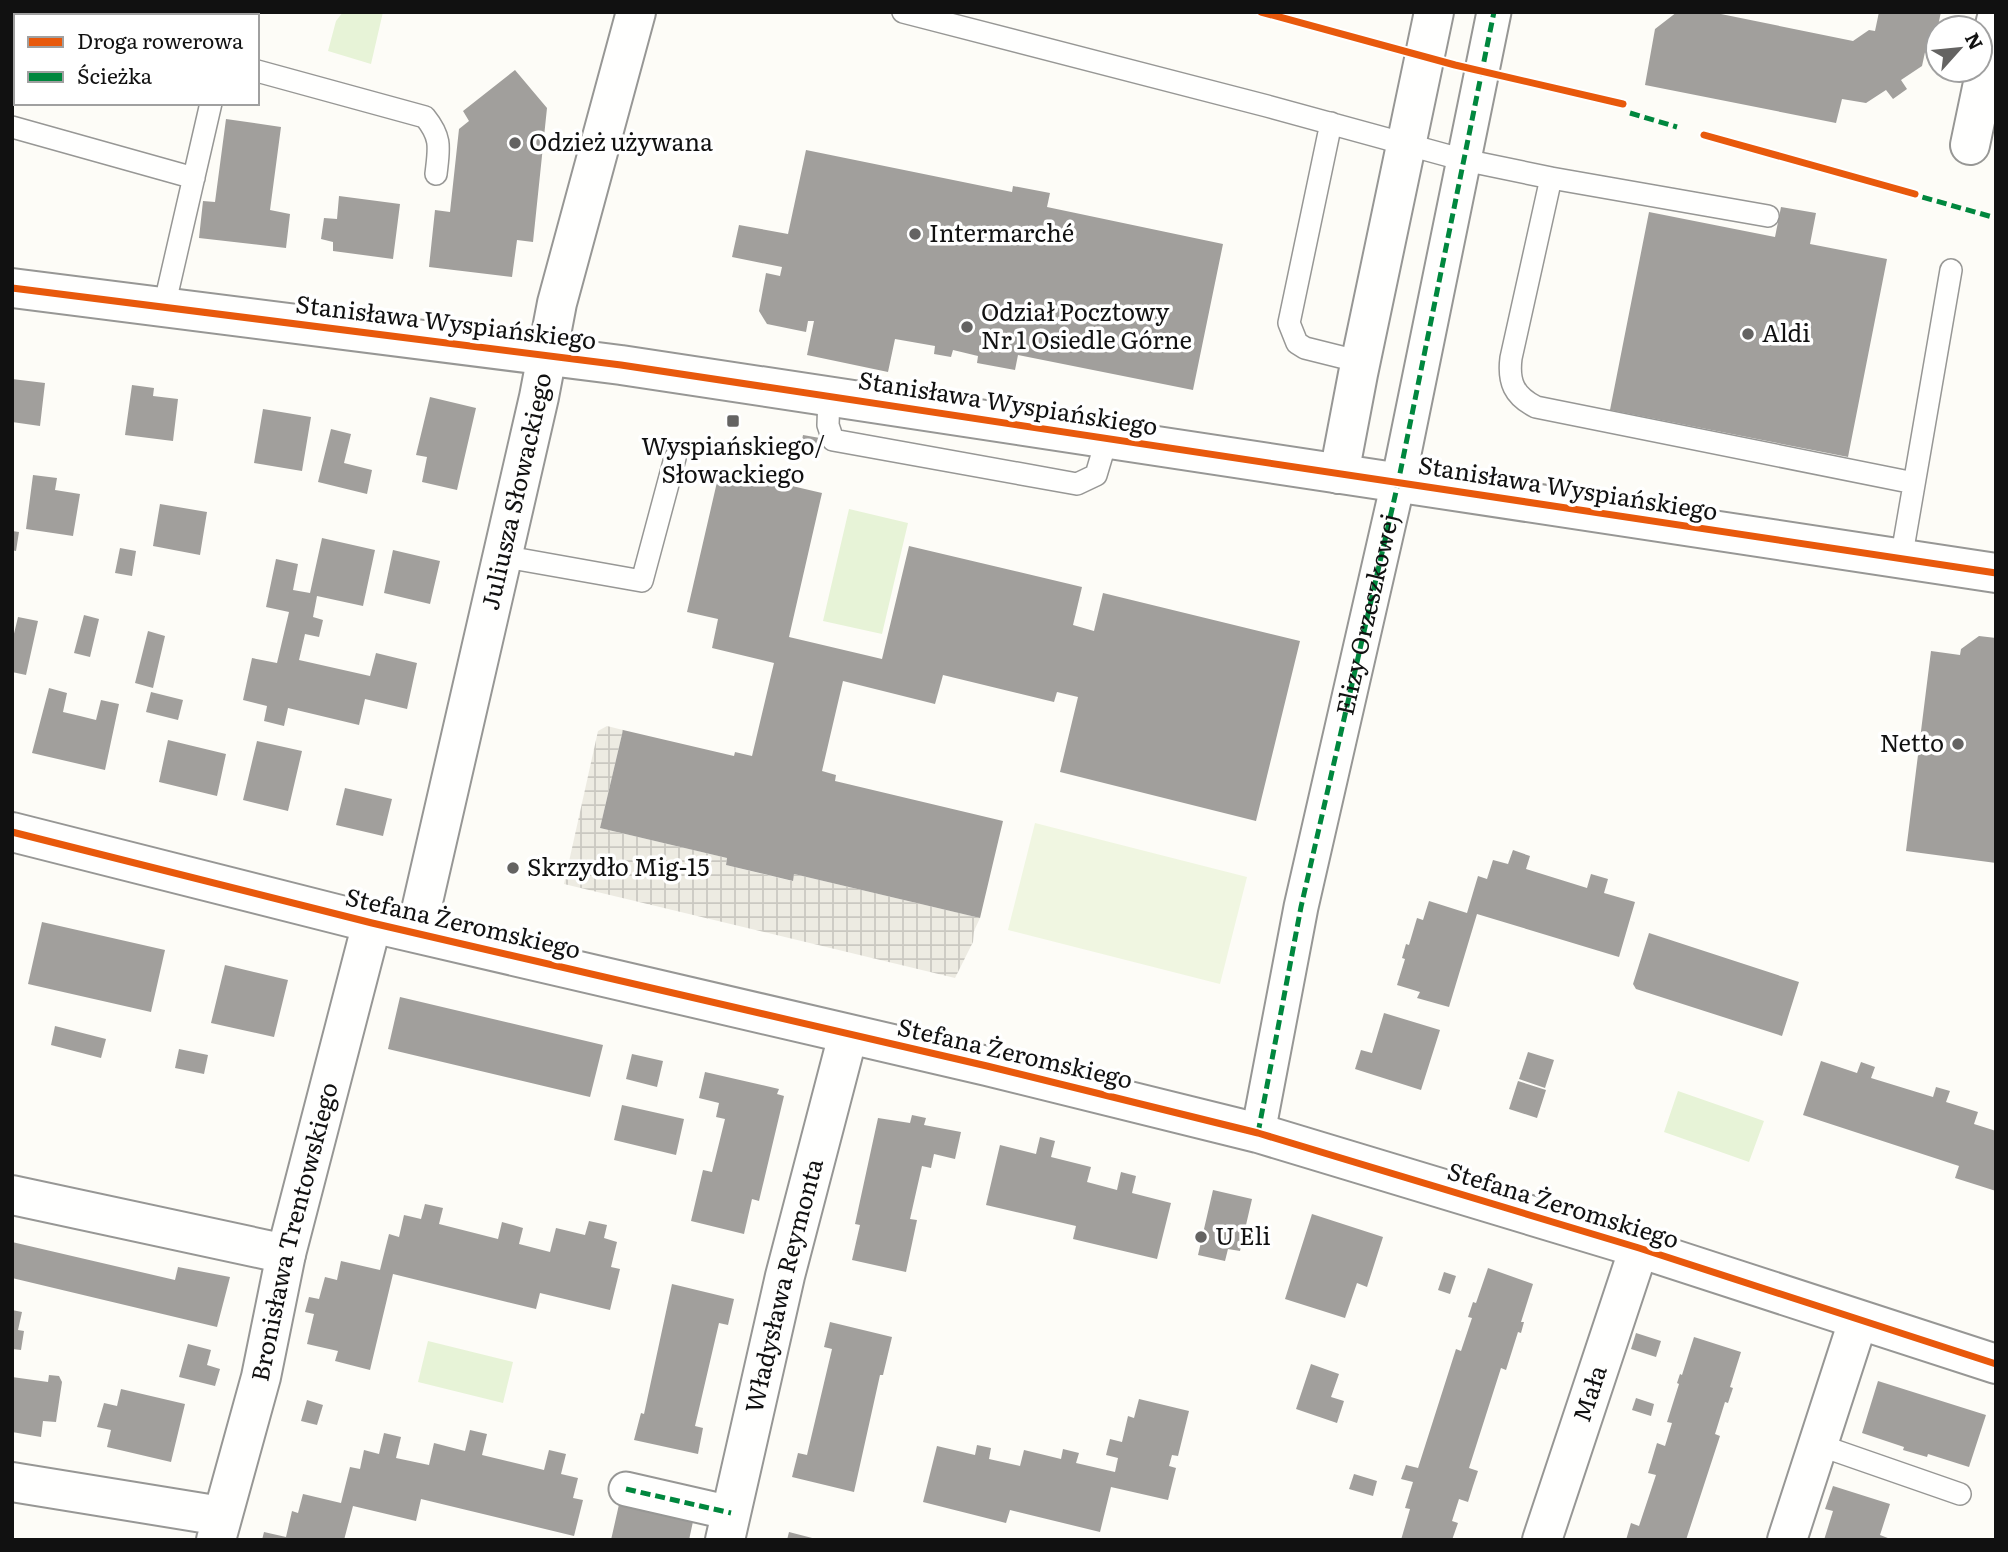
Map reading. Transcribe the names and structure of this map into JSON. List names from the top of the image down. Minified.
{"streets":{"street":["Stanisława Wyspiańskiego","Juliusza Słowackiego","Elizy Orzeszkowej","Stefana Żeromskiego","Bronisława Trentowskiego","Władysława Reymonta","Mała"]},"crossings":[["Stanisława Wyspiańskiego","Juliusza Słowackiego"],["Stanisława Wyspiańskiego","Elizy Orzeszkowej"],["Juliusza Słowackiego","Stefana Żeromskiego"],["Elizy Orzeszkowej","Stefana Żeromskiego"],["Stefana Żeromskiego","Bronisława Trentowskiego"],["Stefana Żeromskiego","Władysława Reymonta"],["Stefana Żeromskiego","Mała"]],"places":{"other":["Odzież używana","Intermarché","Odział Pocztowy Nr 1 Osiedle Górne","Aldi","Netto","Skrzydło Mig-15","U Eli"],"transit":["Wyspiańskiego/ Słowackiego"]},"legend":["Droga rowerowa","Ścieżka"],"north":"top right"}
